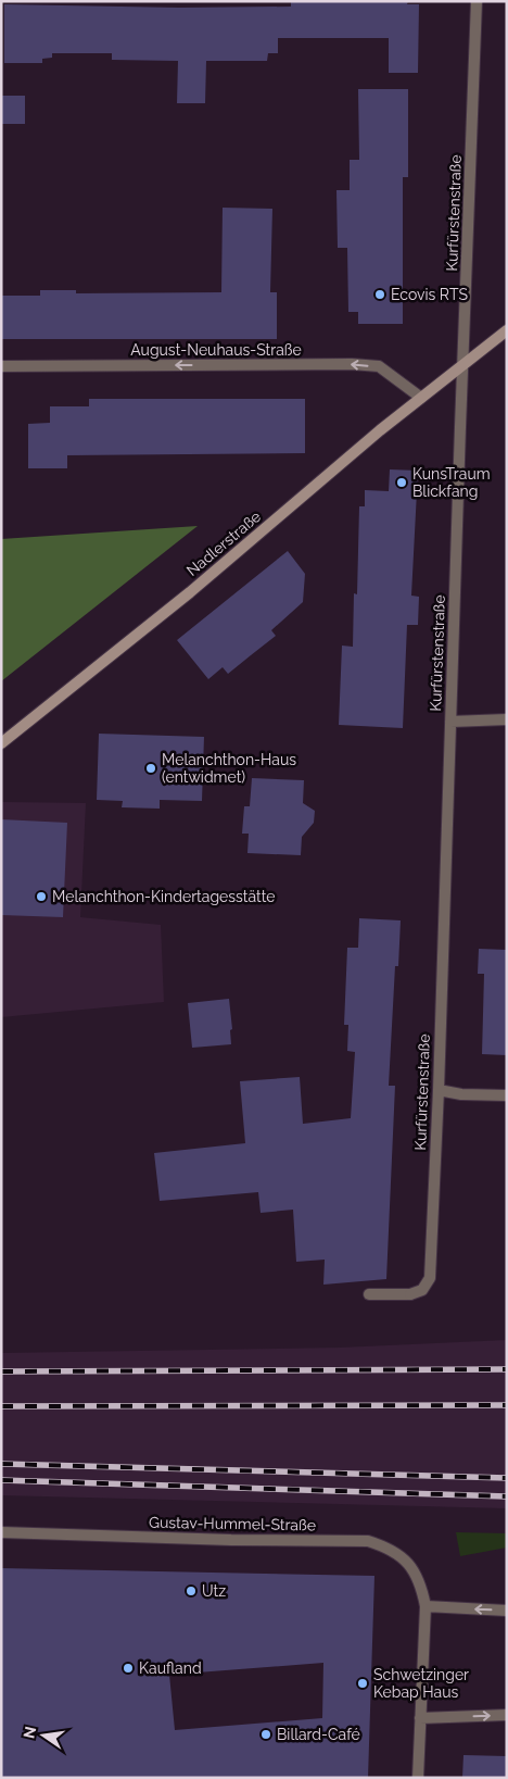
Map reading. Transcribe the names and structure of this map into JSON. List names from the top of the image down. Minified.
{"streets":{"street":["Kurfürstenstraße","August-Neuhaus-Straße","Nadlerstraße","Gustav-Hummel-Straße"]},"crossings":[["Kurfürstenstraße","Nadlerstraße"],["August-Neuhaus-Straße","Nadlerstraße"]],"one_way":["August-Neuhaus-Straße"],"places":["Ecovis RTS","KunsTraum Blickfang","Melanchthon-Haus (entwidmet)","Melanchthon-Kindertagesstätte","Utz","Kaufland","Schwetzinger Kebap Haus","Billard-Café"],"north":"left"}
